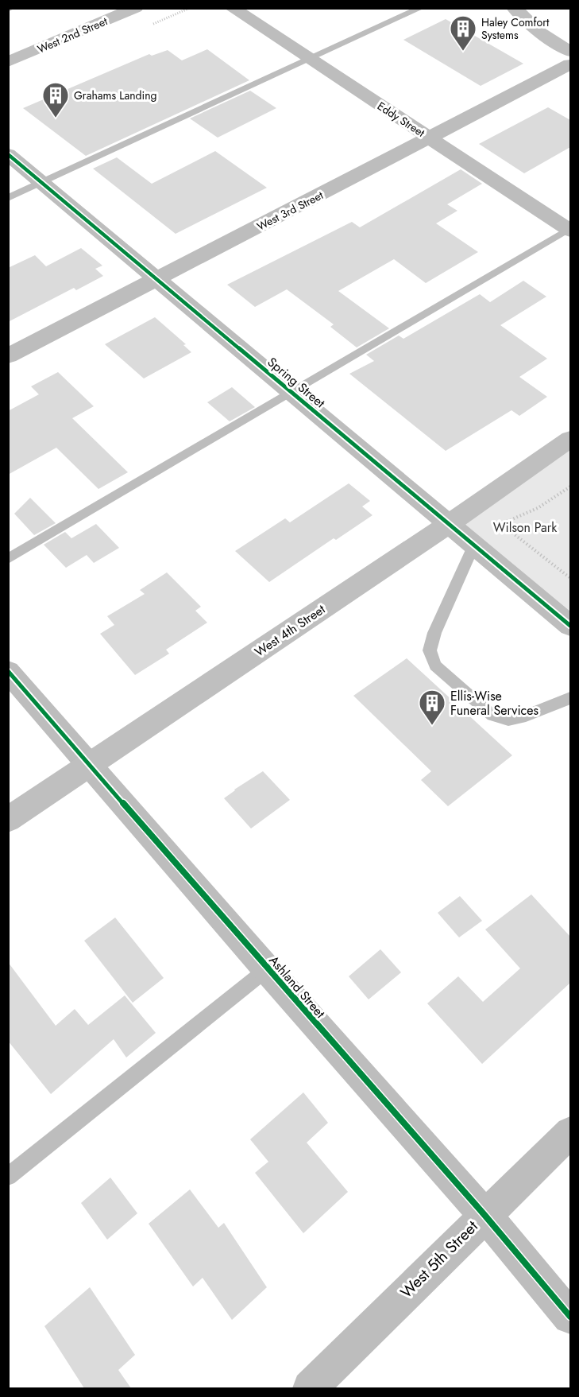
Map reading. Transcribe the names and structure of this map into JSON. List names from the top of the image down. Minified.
{"streets":{"street":["West 2nd Street","Eddy Street","West 3rd Street","Spring Street","West 4th Street","Ashland Street","West 5th Street"]},"crossings":[["Eddy Street","West 3rd Street"],["West 3rd Street","Spring Street"],["Spring Street","West 4th Street"],["West 4th Street","Ashland Street"],["Ashland Street","West 5th Street"]],"parks":["Wilson Park"],"places":{"building":["Haley Comfort Systems","Grahams Landing","Ellis-Wise Funeral Services"]}}
